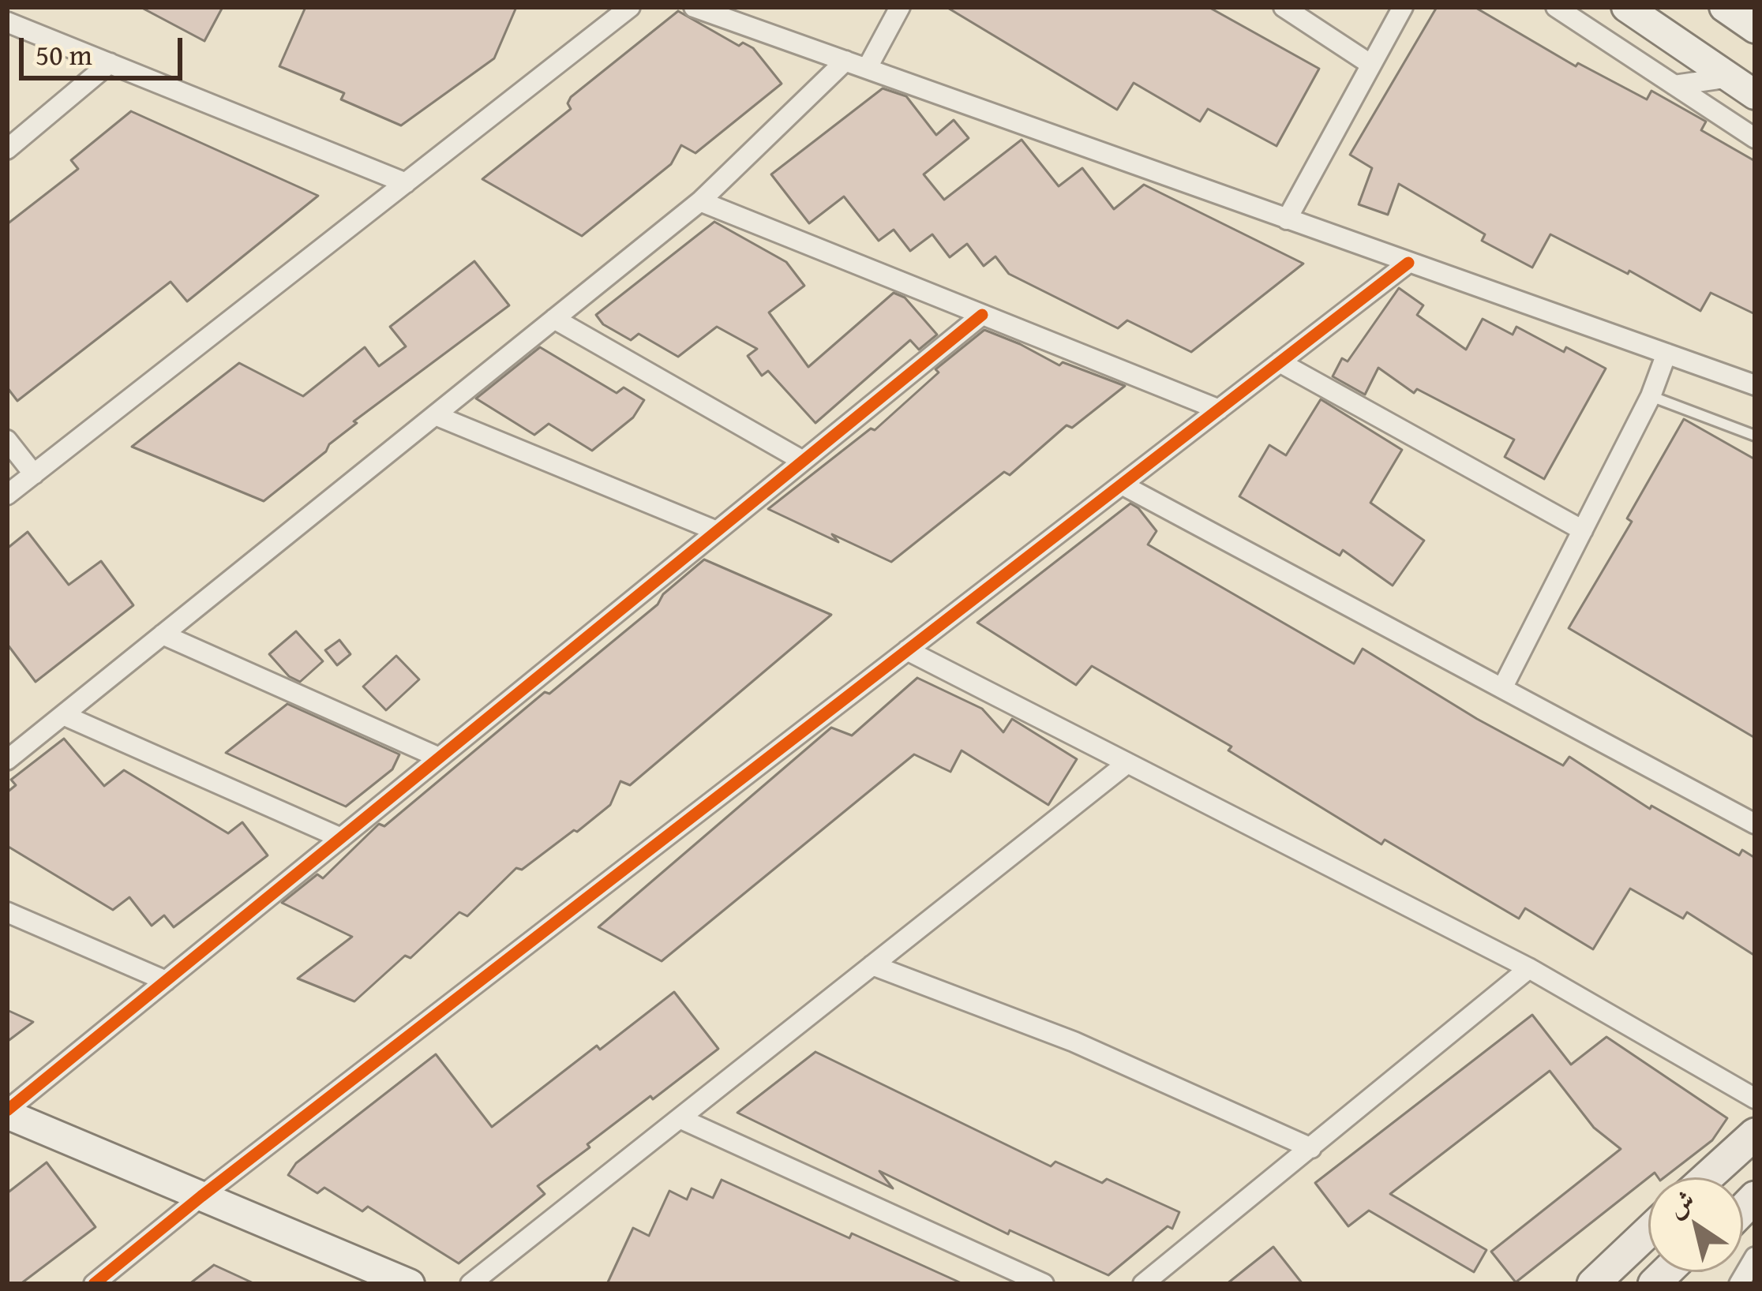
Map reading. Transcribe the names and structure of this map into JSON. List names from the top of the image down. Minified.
{"scale_bar":"50 m","north":"top left"}
